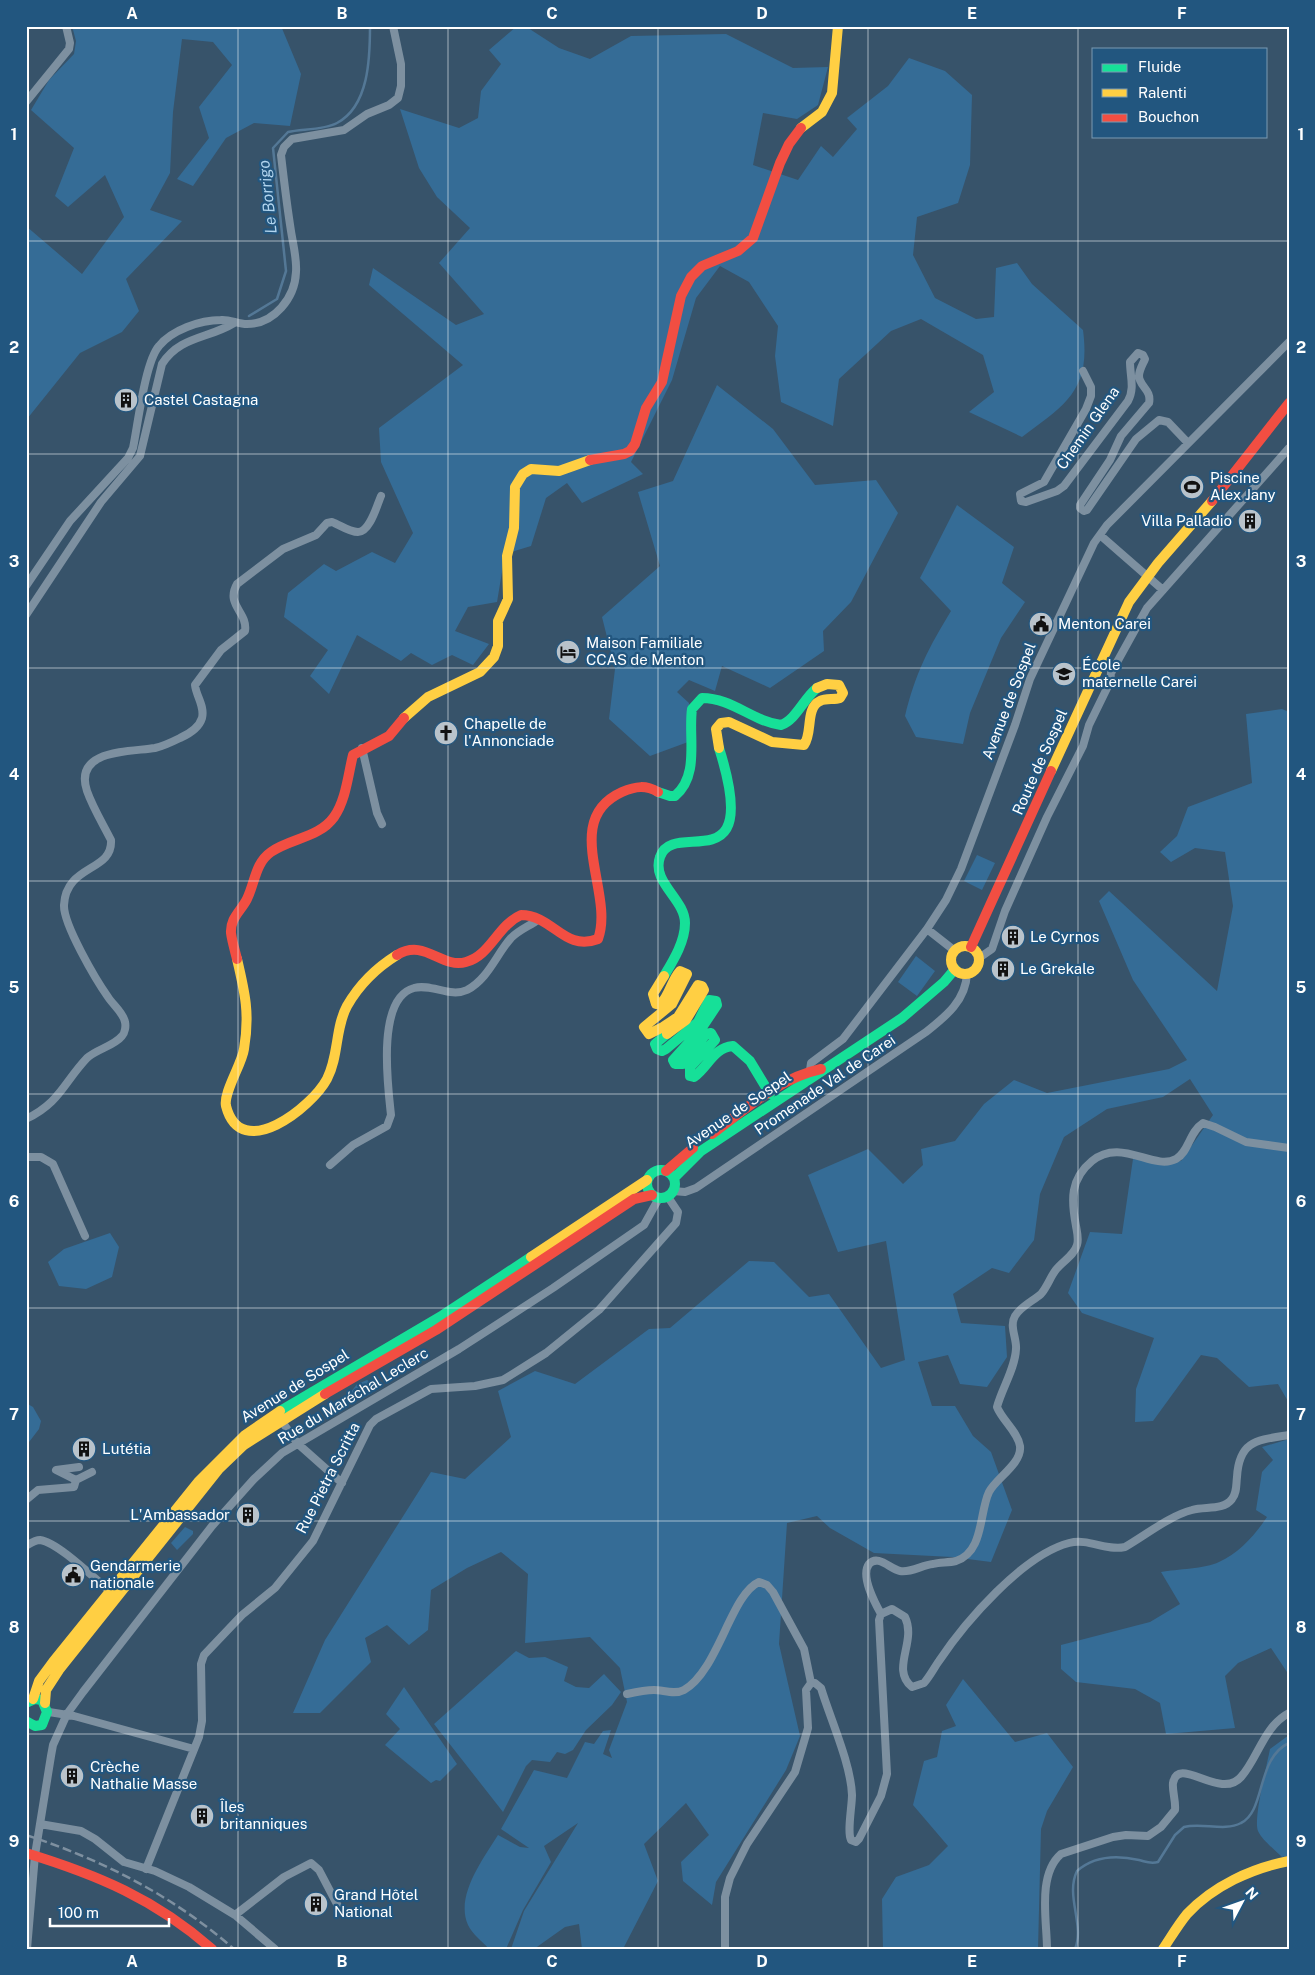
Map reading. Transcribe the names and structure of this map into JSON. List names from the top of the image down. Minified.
{"streets":{"street":["Chemin Glena","Avenue de Sospel","Route de Sospel","Promenade Val de Carei","Rue du Maréchal Leclerc","Rue Pietra Scritta"]},"crossings":[["Chemin Glena","Avenue de Sospel"],["Avenue de Sospel","Route de Sospel"],["Avenue de Sospel","Promenade Val de Carei"],["Avenue de Sospel","Rue du Maréchal Leclerc"],["Avenue de Sospel","Rue Pietra Scritta"],["Route de Sospel","Promenade Val de Carei"],["Promenade Val de Carei","Rue du Maréchal Leclerc"],["Promenade Val de Carei","Rue Pietra Scritta"],["Rue du Maréchal Leclerc","Rue Pietra Scritta"]],"water":["Le Borrigo"],"places":{"building":["Castel Castagna","Villa Palladio","Le Cyrnos","Le Grekale","Lutétia","L'Ambassador","Crèche Nathalie Masse","Îles britanniques","Grand Hôtel National"],"sports":["Piscine Alex Jany"],"public building":["Menton Carei","Gendarmerie nationale"],"hotel":["Maison Familiale CCAS de Menton"],"school or university":["École maternelle Carei"],"church":["Chapelle de l'Annonciade"]},"legend":["Fluide","Ralenti","Bouchon"],"scale_bar":"100 m","north":"top right","grid":{"columns":["A","B","C","D","E","F"],"rows":["1","2","3","4","5","6","7","8","9"]}}
